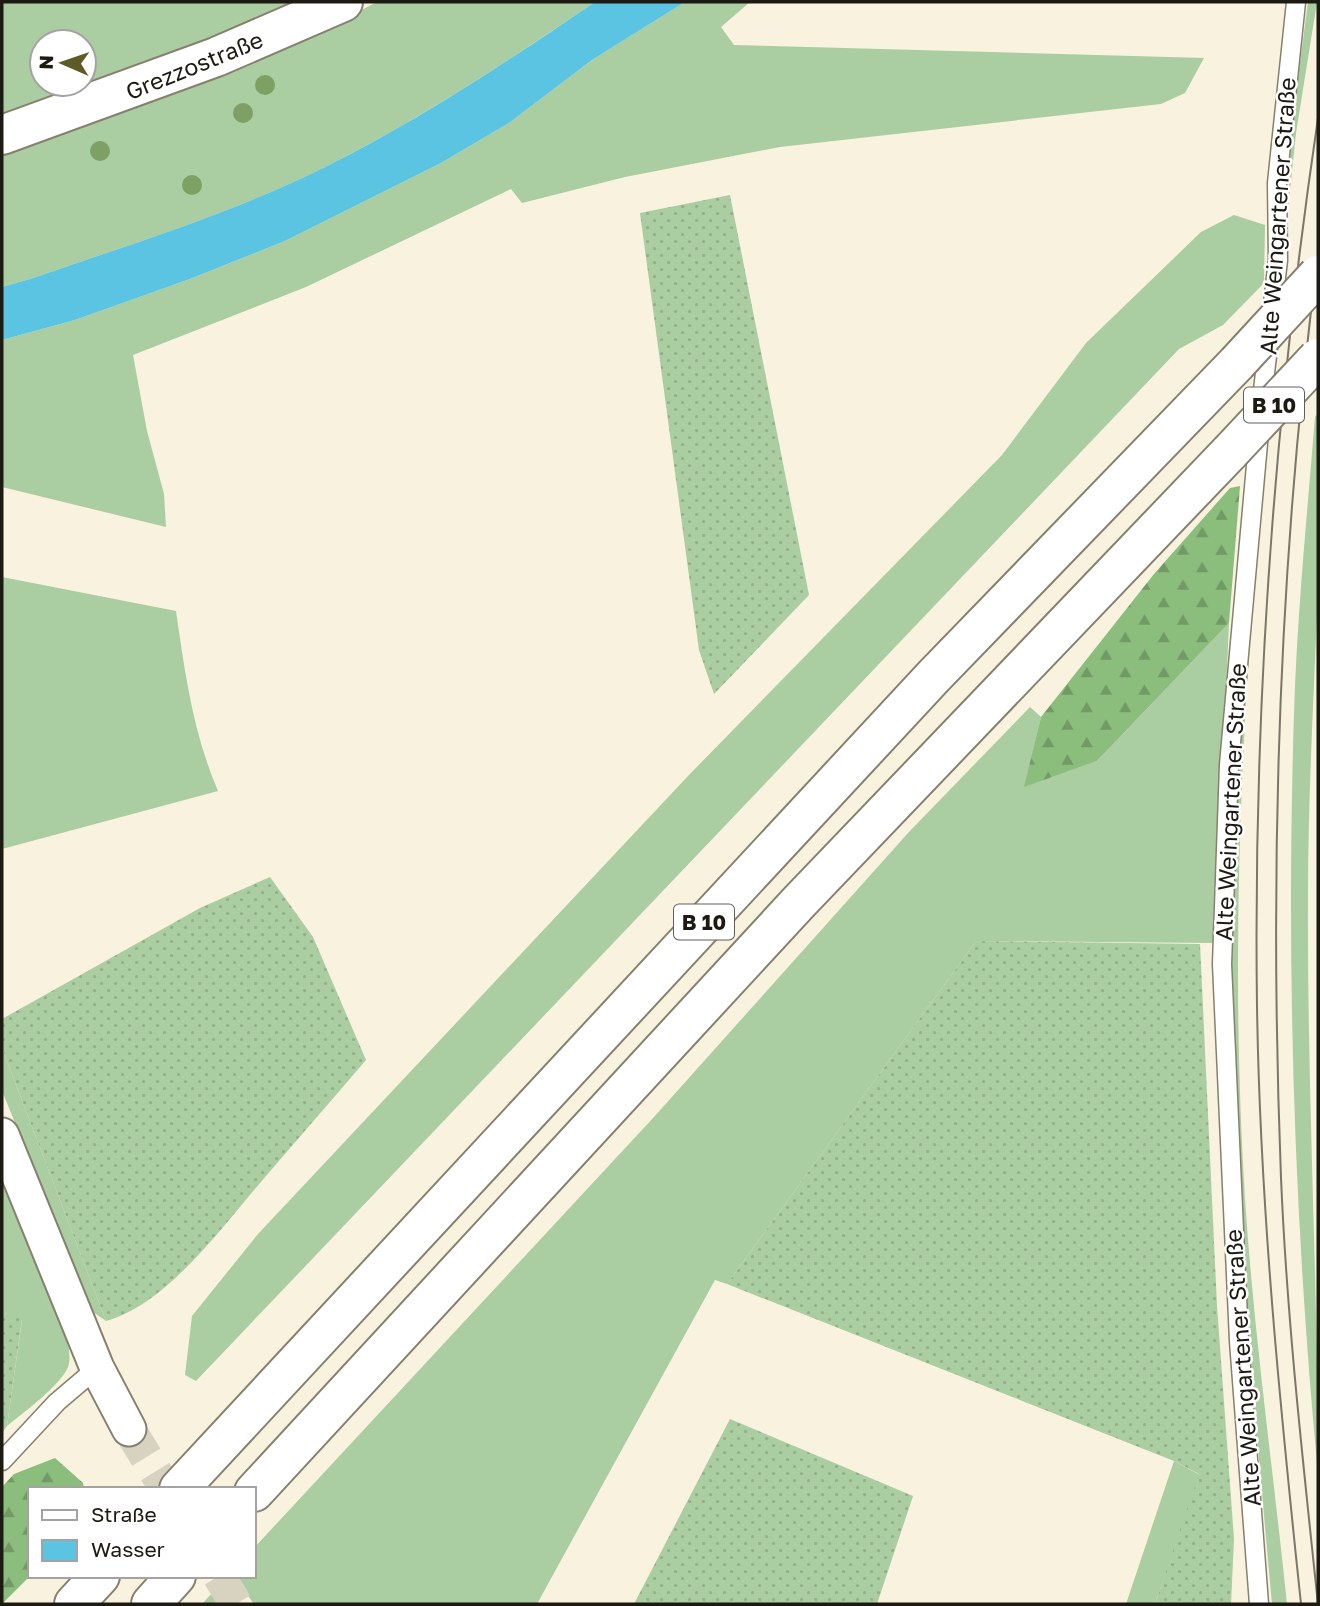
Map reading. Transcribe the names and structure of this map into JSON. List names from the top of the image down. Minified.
{"streets":{"main road":["Grezzostraße","B 10"],"lane":["Alte Weingartener Straße"]},"legend":["Straße","Wasser"],"north":"left"}
